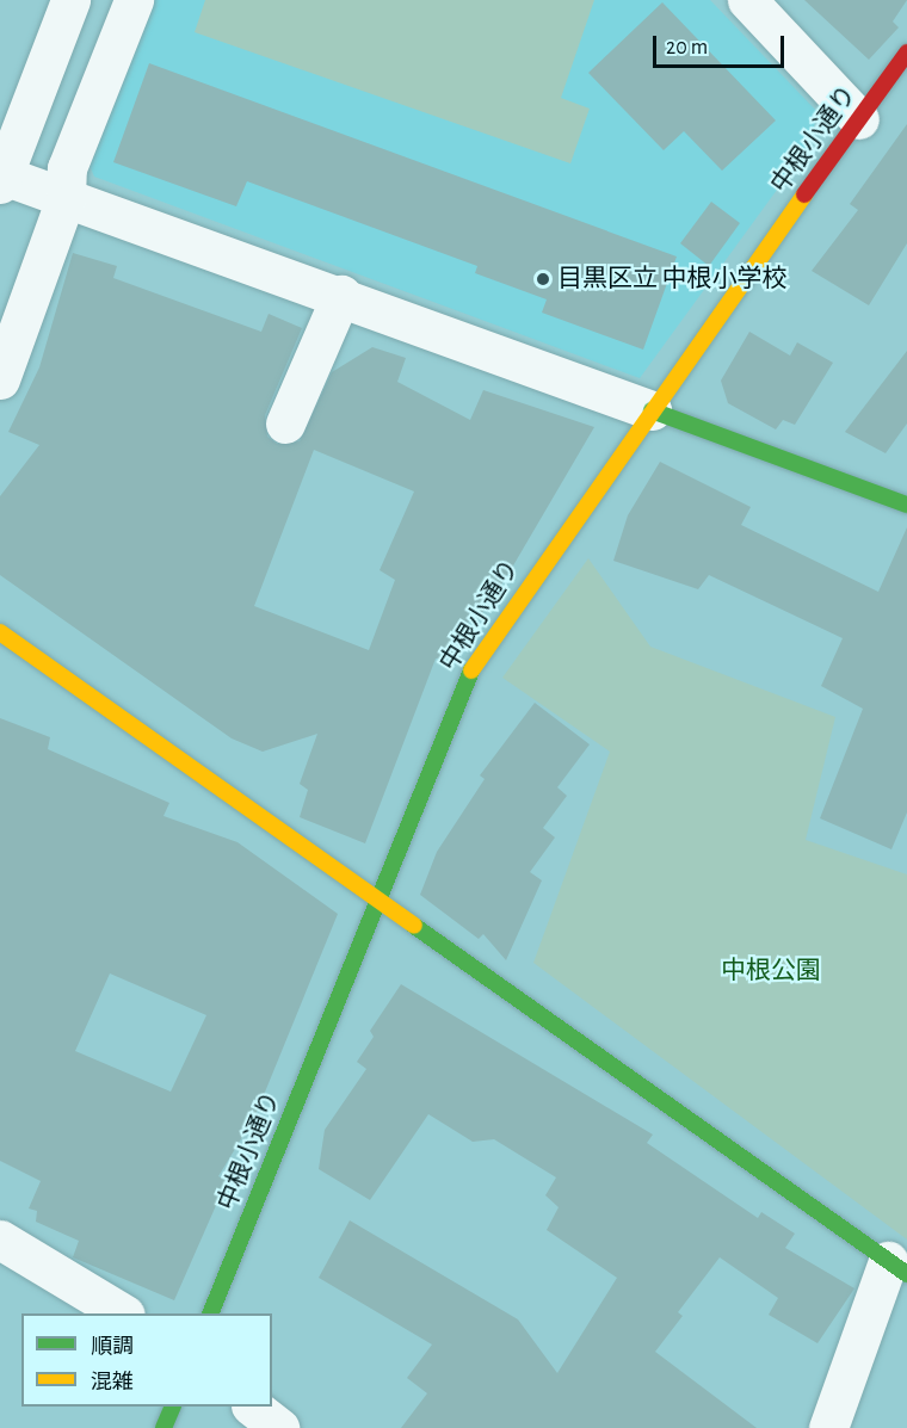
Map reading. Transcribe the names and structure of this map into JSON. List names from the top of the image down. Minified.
{"streets":{"street":["中根小通り"]},"parks":["中根公園"],"places":["目黒区立 中根小学校"],"legend":["順調","混雑"],"scale_bar":"20 m"}
